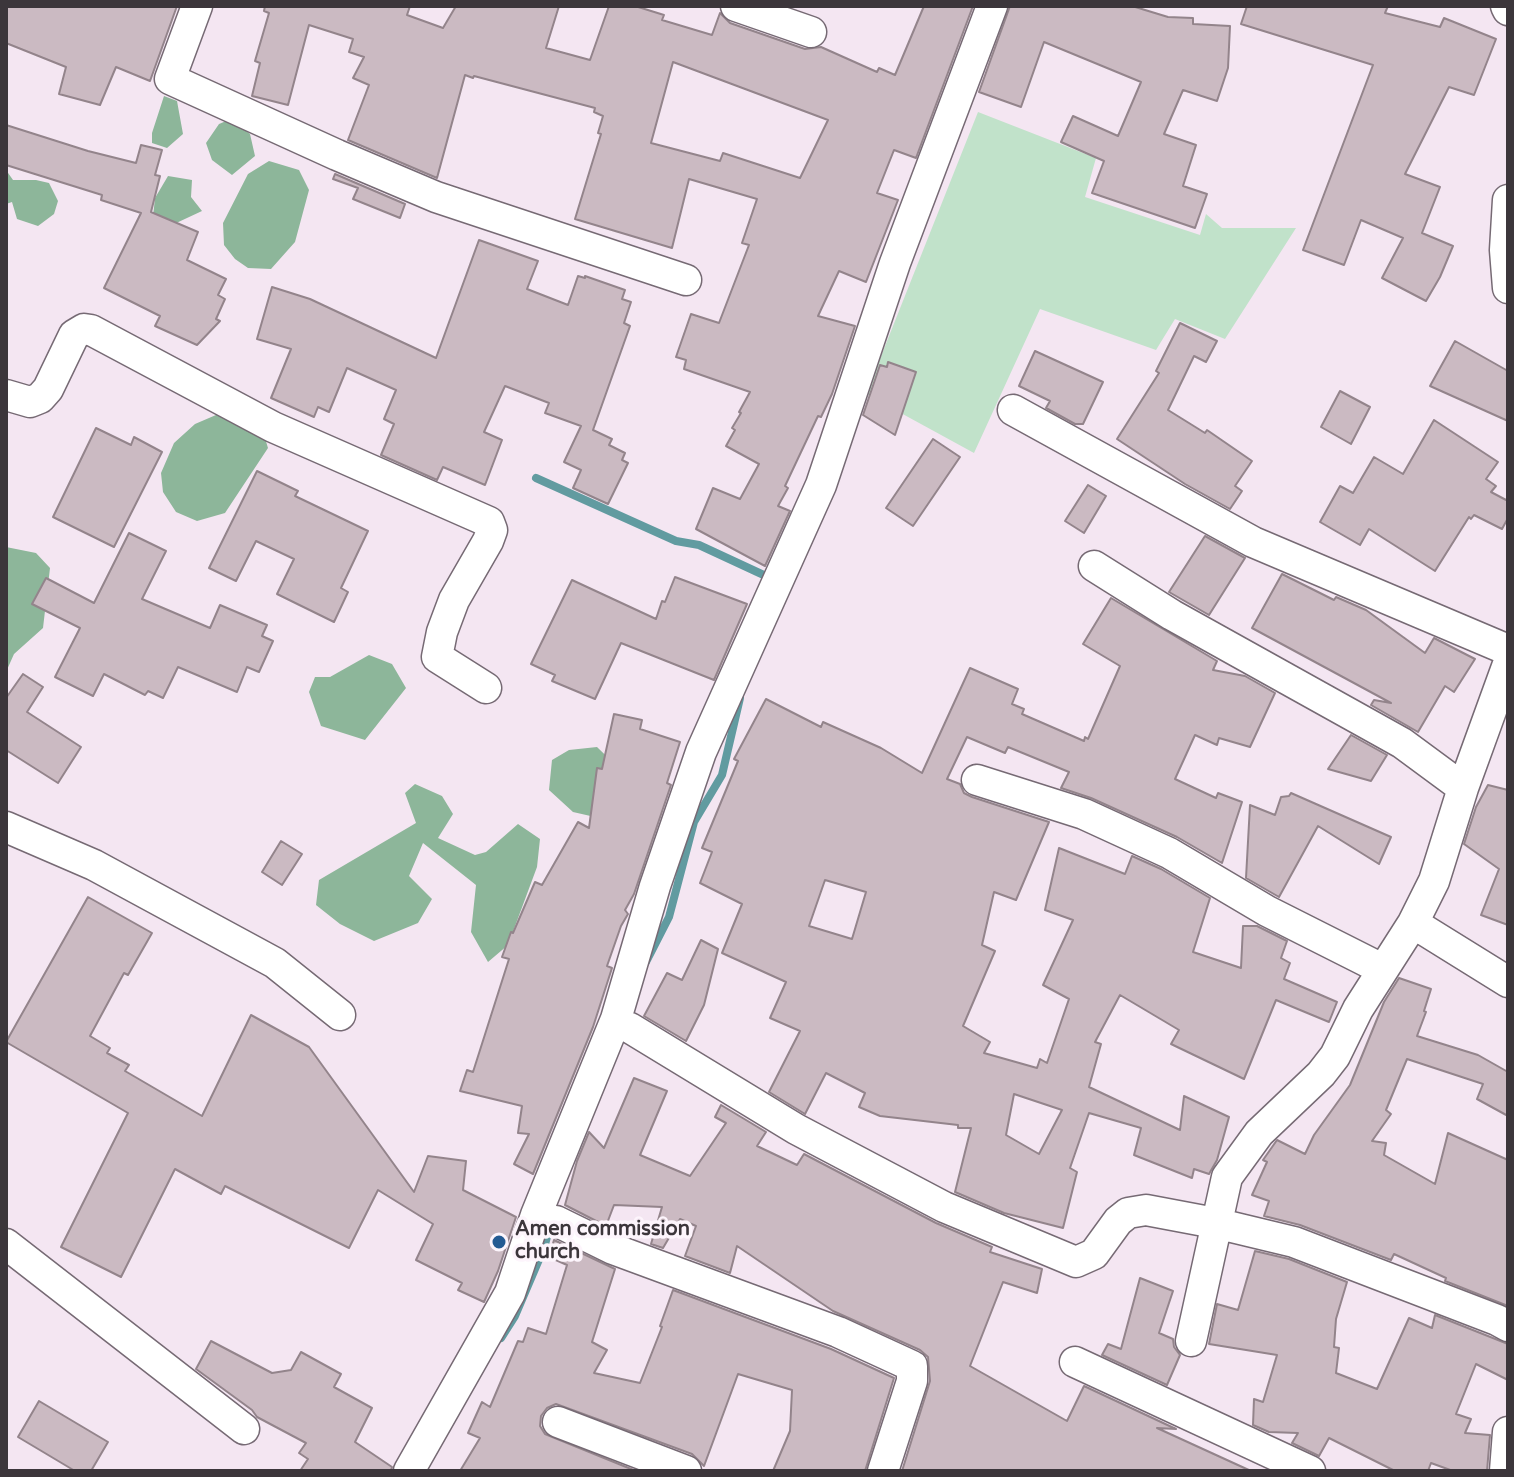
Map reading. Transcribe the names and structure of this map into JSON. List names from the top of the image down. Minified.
{"places":["Amen commission church"]}
